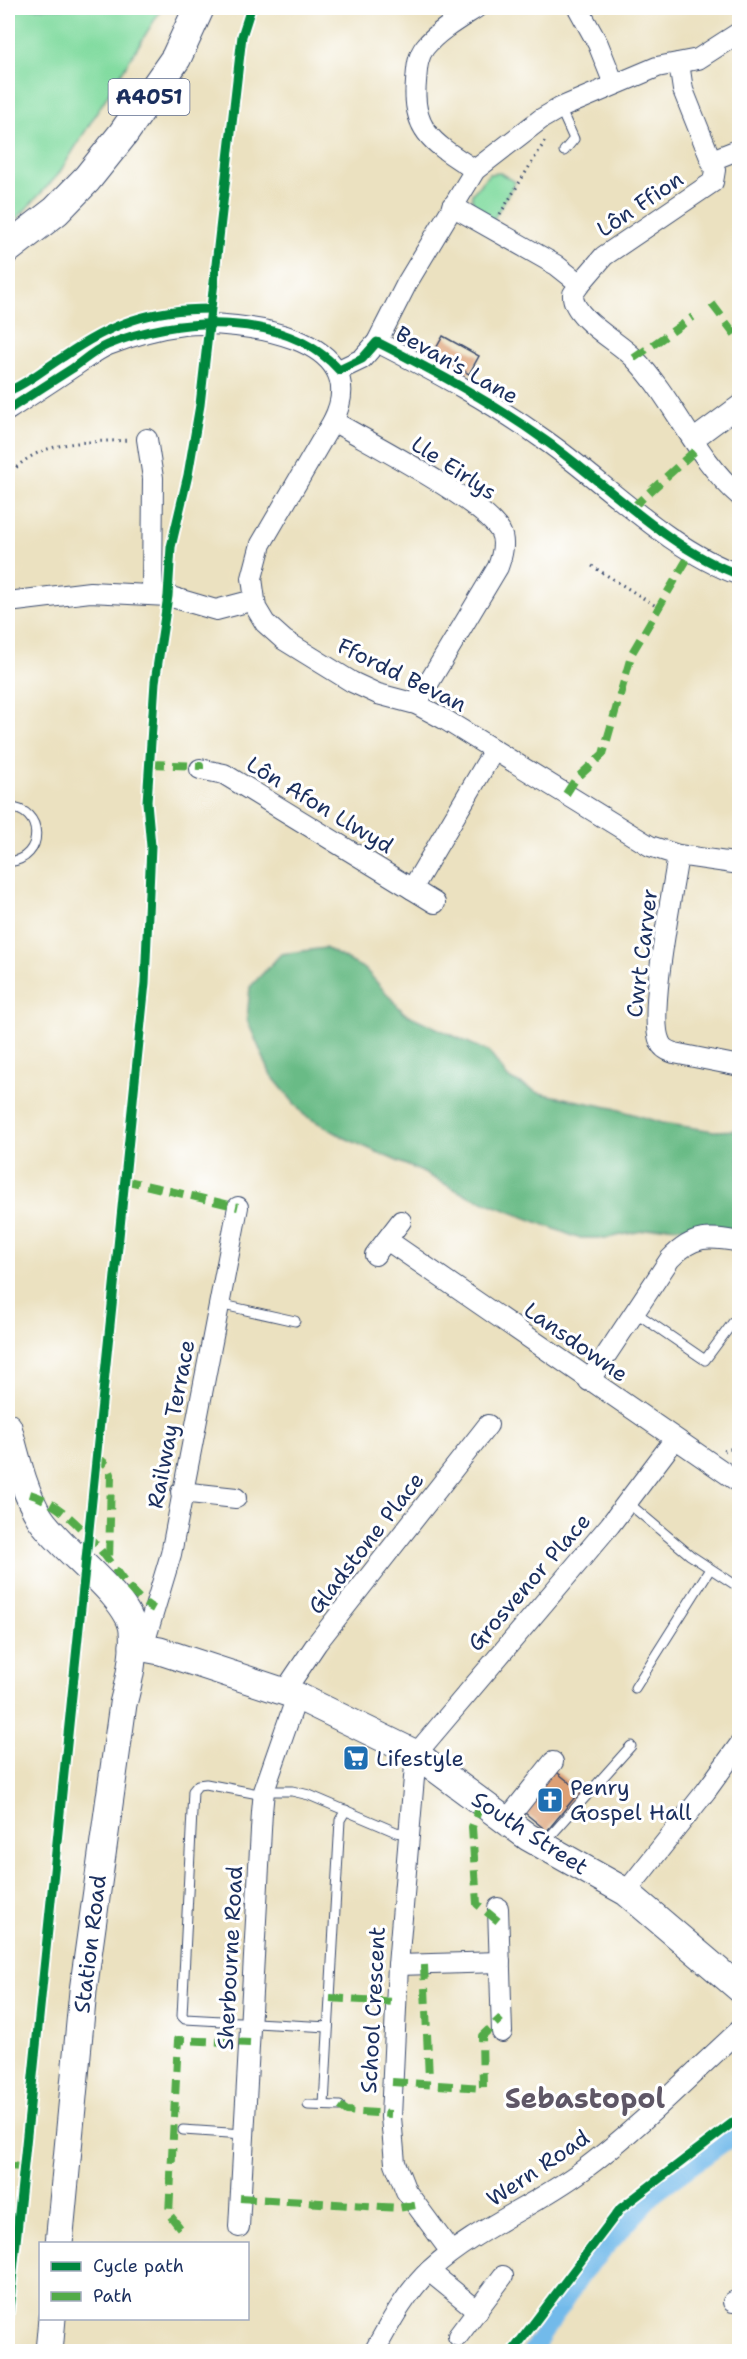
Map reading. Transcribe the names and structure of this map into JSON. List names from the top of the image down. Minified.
{"streets":{"main road":["A4051"],"street":["Lôn Ffion","Bevan's Lane","Lle Eirlys","Ffordd Bevan","Lôn Afon Llwyd","Cwrt Carver","Lansdowne","Railway Terrace","Gladstone Place","Grosvenor Place","South Street","Station Road","Sherbourne Road","School Crescent","Wern Road"]},"crossings":[["Bevan's Lane","Ffordd Bevan"],["Lle Eirlys","Ffordd Bevan"],["Ffordd Bevan","Cwrt Carver"],["Lansdowne","Grosvenor Place"],["Railway Terrace","South Street"],["Railway Terrace","Station Road"],["Gladstone Place","South Street"],["Gladstone Place","Sherbourne Road"],["Grosvenor Place","South Street"],["Grosvenor Place","School Crescent"],["South Street","Station Road"],["South Street","Sherbourne Road"],["South Street","School Crescent"],["School Crescent","Wern Road"]],"districts":["Sebastopol"],"places":{"supermarket":["Lifestyle"],"church":["Penry Gospel Hall"]},"legend":["Cycle path","Path"]}
